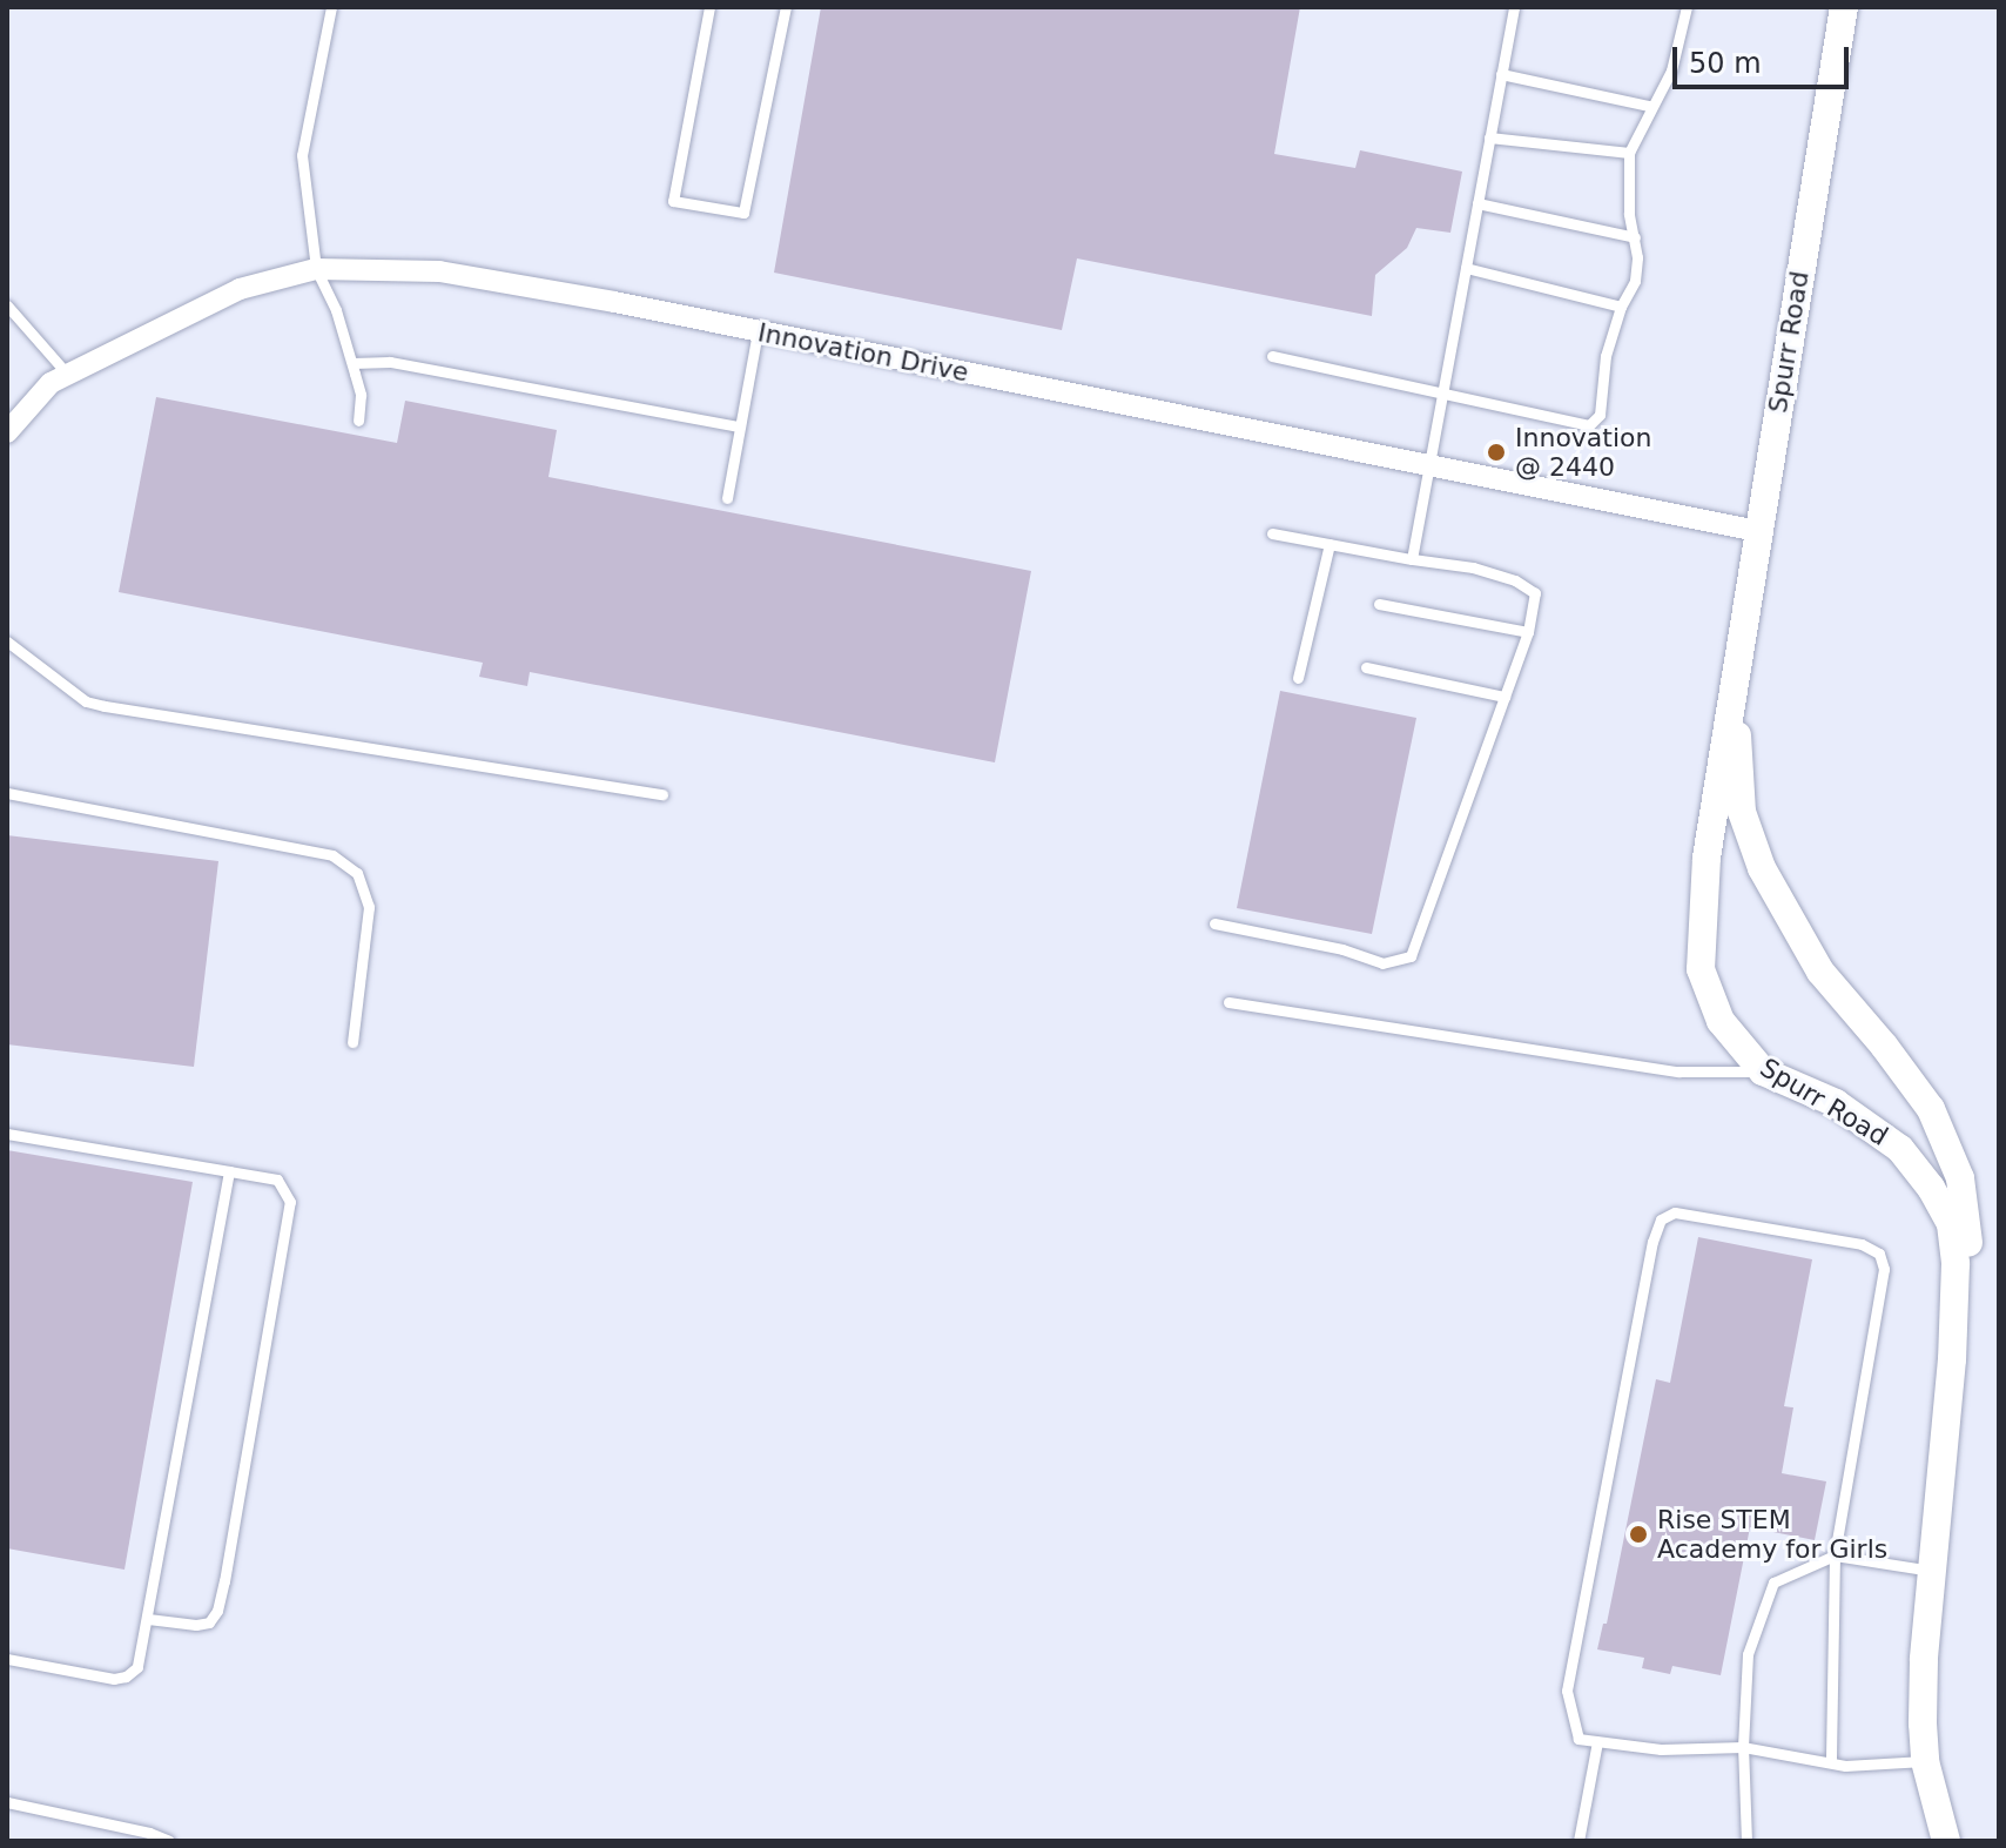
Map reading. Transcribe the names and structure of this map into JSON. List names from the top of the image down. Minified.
{"streets":{"street":["Spurr Road","Innovation Drive"]},"crossings":[["Spurr Road","Innovation Drive"]],"places":["Innovation @ 2440","Rise STEM Academy for Girls"],"scale_bar":"50 m"}
